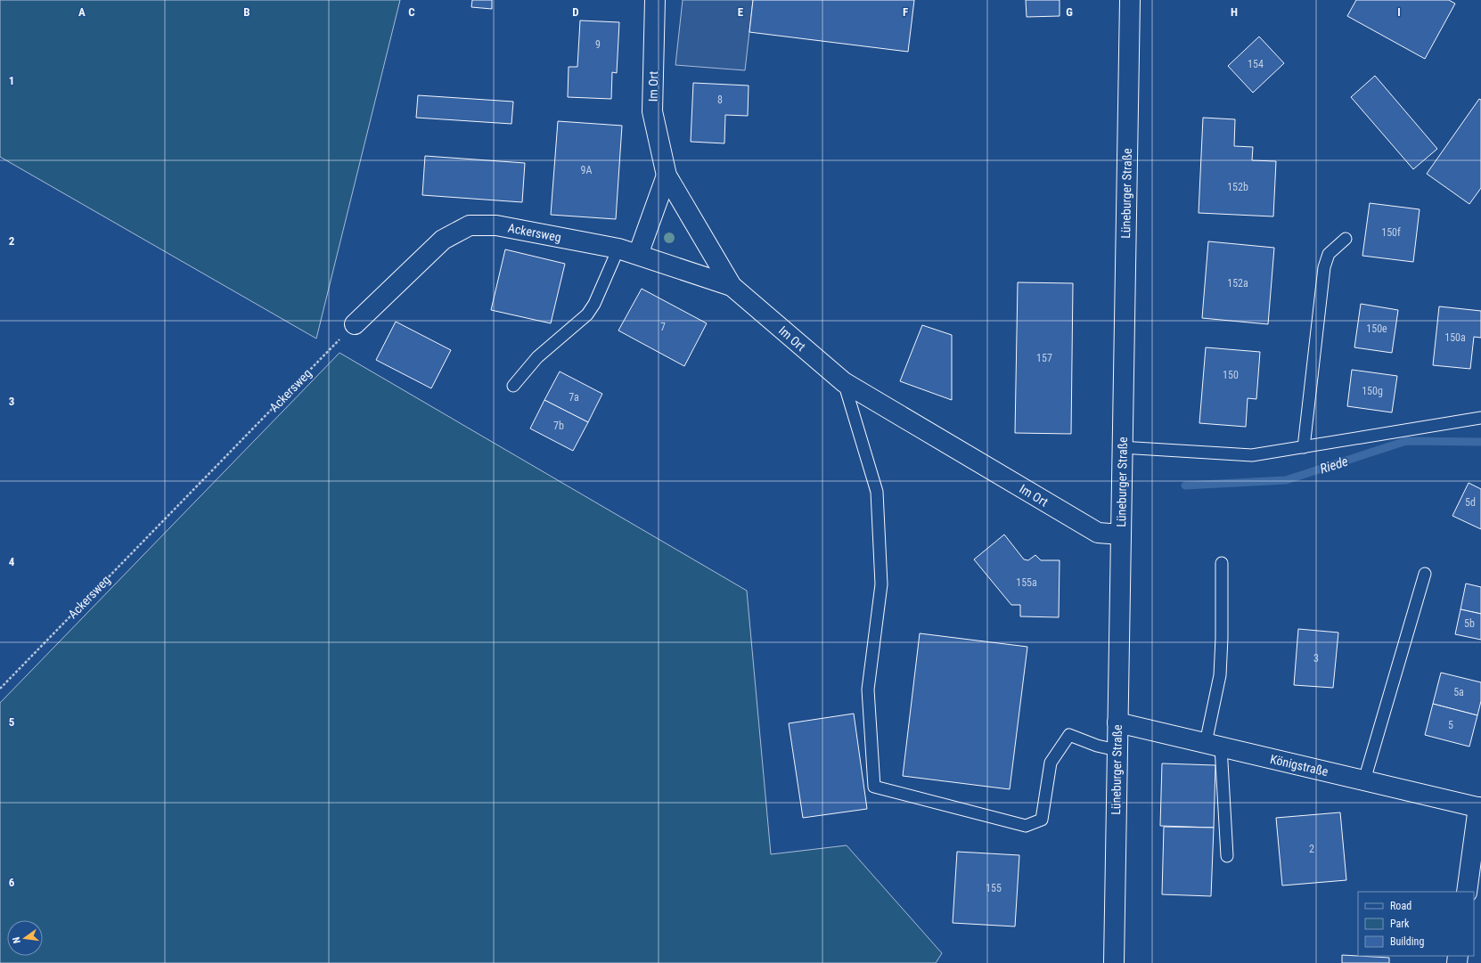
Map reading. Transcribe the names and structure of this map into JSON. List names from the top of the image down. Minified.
{"streets":{"street":["Im Ort","Lüneburger Straße","Ackersweg","Königstraße"]},"crossings":[["Im Ort","Lüneburger Straße"],["Im Ort","Ackersweg"],["Lüneburger Straße","Königstraße"]],"water":["Riede"],"house_numbers":["9","154","8","9A","152b","150f","152a","7","150e","150a","157","150","150g","7a","7b","5d","155a","5b","3","5a","5","2","155"],"legend":["Road","Park","Building"],"north":"left","grid":{"columns":["A","B","C","D","E","F","G","H","I"],"rows":["1","2","3","4","5","6"]}}
